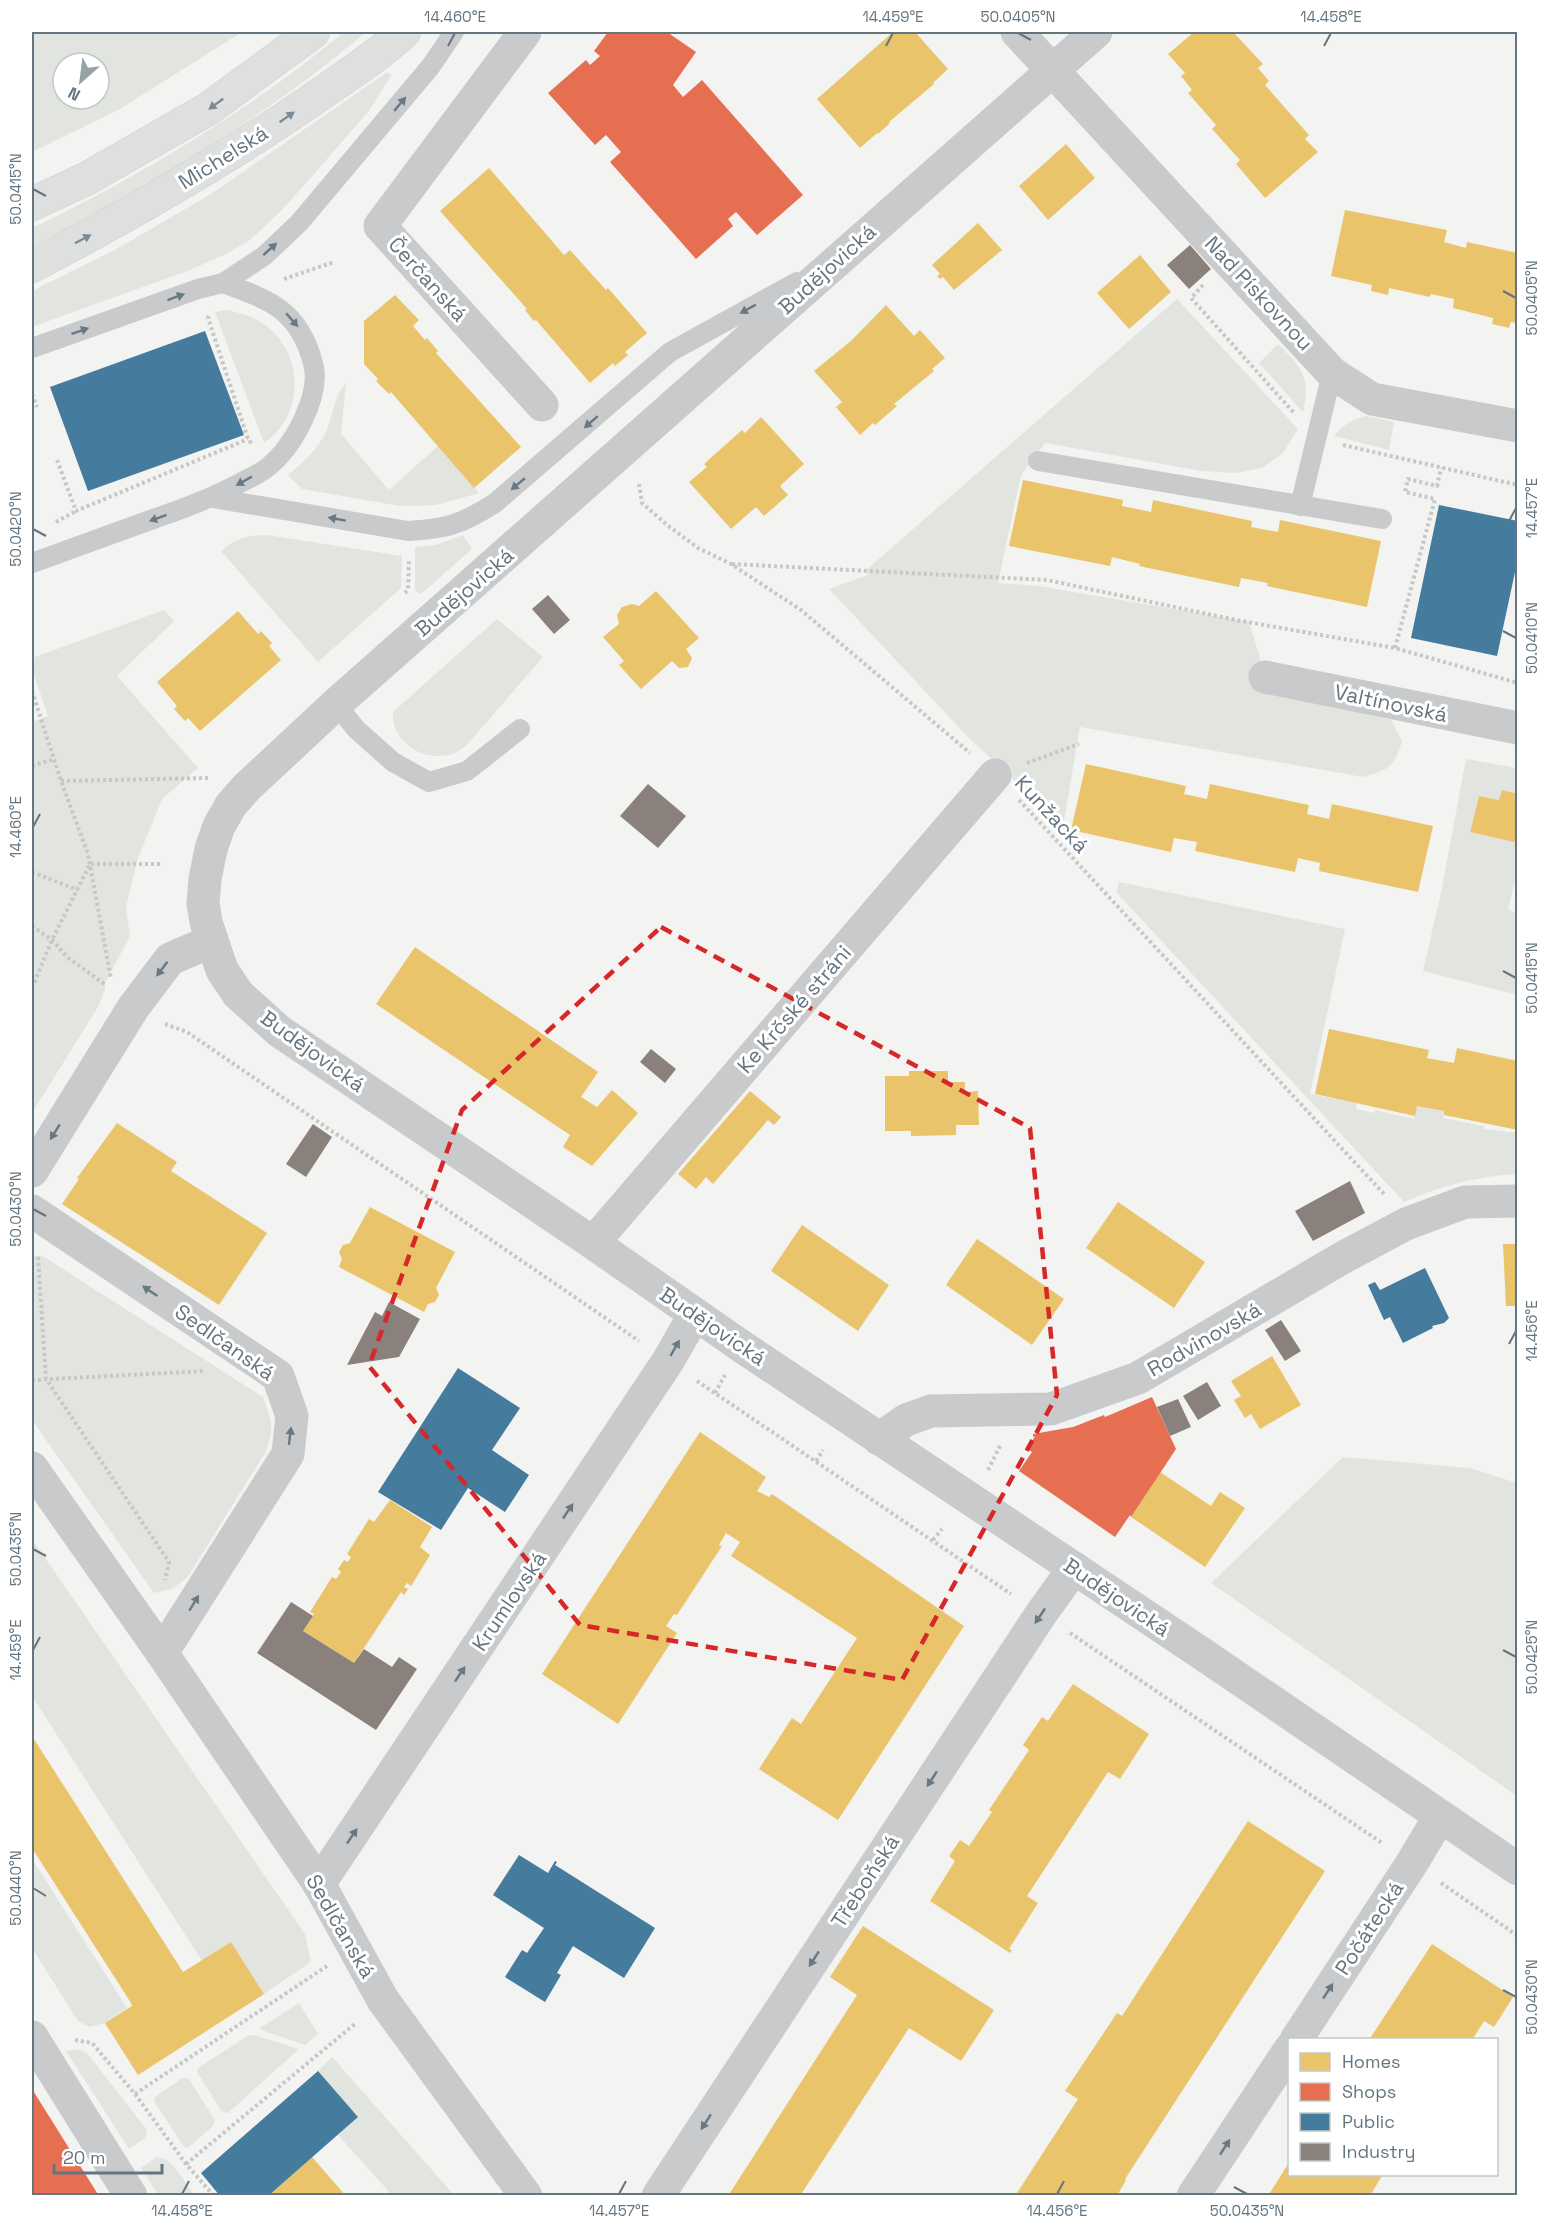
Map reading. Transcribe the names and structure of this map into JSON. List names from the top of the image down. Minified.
{"streets":{"main road":["Michelská"],"street":["Budějovická","Čerčanská","Nad Pískovnou","Valtínovská","Ke Krčské stráni","Rodvinovská","Sedlčanská","Krumlovská","Třeboňská","Počátecká"],"path":["Kunžacká"]},"crossings":[["Budějovická","Nad Pískovnou"],["Budějovická","Ke Krčské stráni"],["Budějovická","Rodvinovská"],["Budějovická","Krumlovská"],["Budějovická","Třeboňská"],["Budějovická","Počátecká"],["Kunžacká","Ke Krčské stráni"],["Kunžacká","Rodvinovská"],["Sedlčanská","Krumlovská"]],"one_way":["Krumlovská","Třeboňská","Počátecká"],"legend":["Homes","Shops","Public","Industry"],"scale_bar":"20 m","north":"bottom left","coordinates":["14.460°E","14.459°E","50.0405°N","14.458°E","50.0415°N","14.457°E","50.0420°N","50.0410°N","50.0430°N","14.456°E","50.0435°N","50.0425°N","50.0440°N"]}
